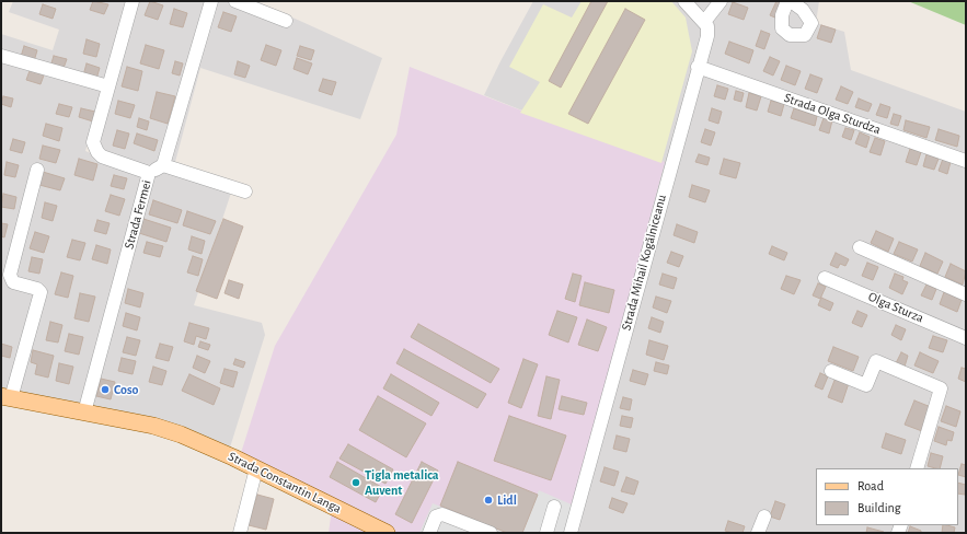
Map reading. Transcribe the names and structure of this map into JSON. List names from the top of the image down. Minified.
{"streets":{"main road":["Strada Constantin Langa"],"street":["Strada Olga Sturdza","Strada Fermei","Strada Mihail Kogălniceanu","Olga Sturza"]},"crossings":[["Strada Olga Sturdza","Strada Mihail Kogălniceanu"],["Strada Fermei","Strada Constantin Langa"]],"places":["Coso","Tigla metalica Auvent","Lidl"],"legend":["Road","Building"]}
